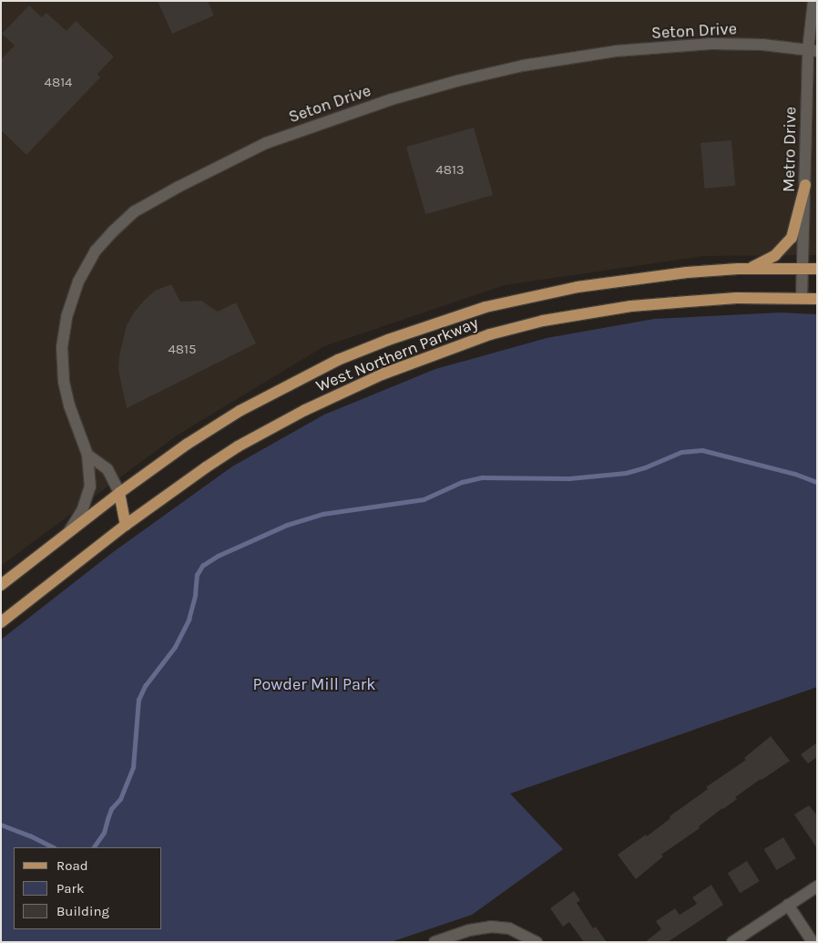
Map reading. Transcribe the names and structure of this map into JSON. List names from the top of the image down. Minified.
{"streets":{"main road":["West Northern Parkway"],"street":["Seton Drive","Metro Drive"]},"crossings":[["Seton Drive","Metro Drive"],["Seton Drive","West Northern Parkway"],["Metro Drive","West Northern Parkway"]],"parks":["Powder Mill Park"],"house_numbers":["4814","4813","4815"],"legend":["Road","Park","Building"]}
